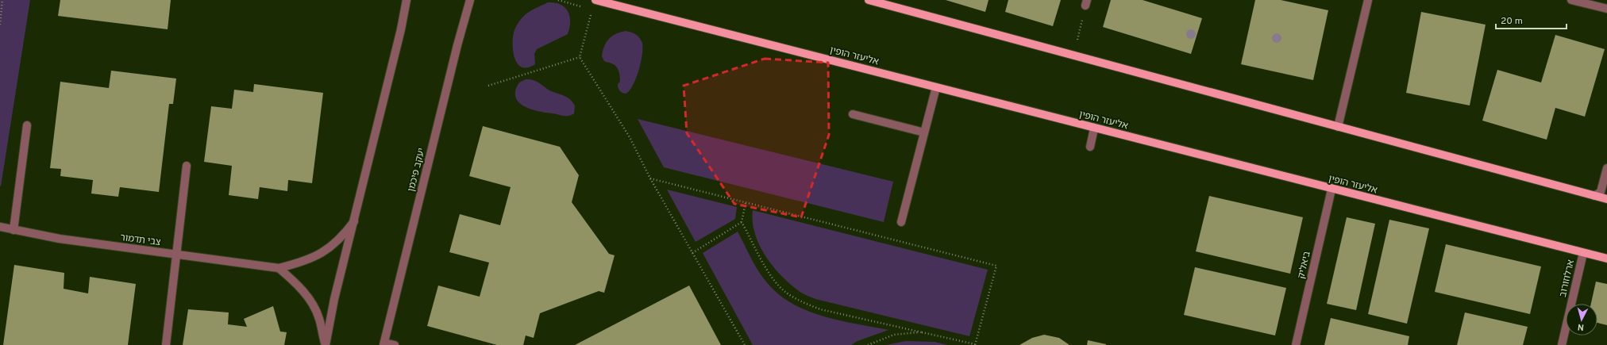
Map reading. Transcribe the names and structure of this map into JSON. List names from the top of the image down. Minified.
{"streets":{"main road":["אליעזר הופין"],"street":["יעקב פיכמן","צבי תדמור","ביאליק","ארלוזורוב"]},"crossings":[["אליעזר הופין","ביאליק"],["אליעזר הופין","ארלוזורוב"]],"scale_bar":"20 m","north":"bottom"}
